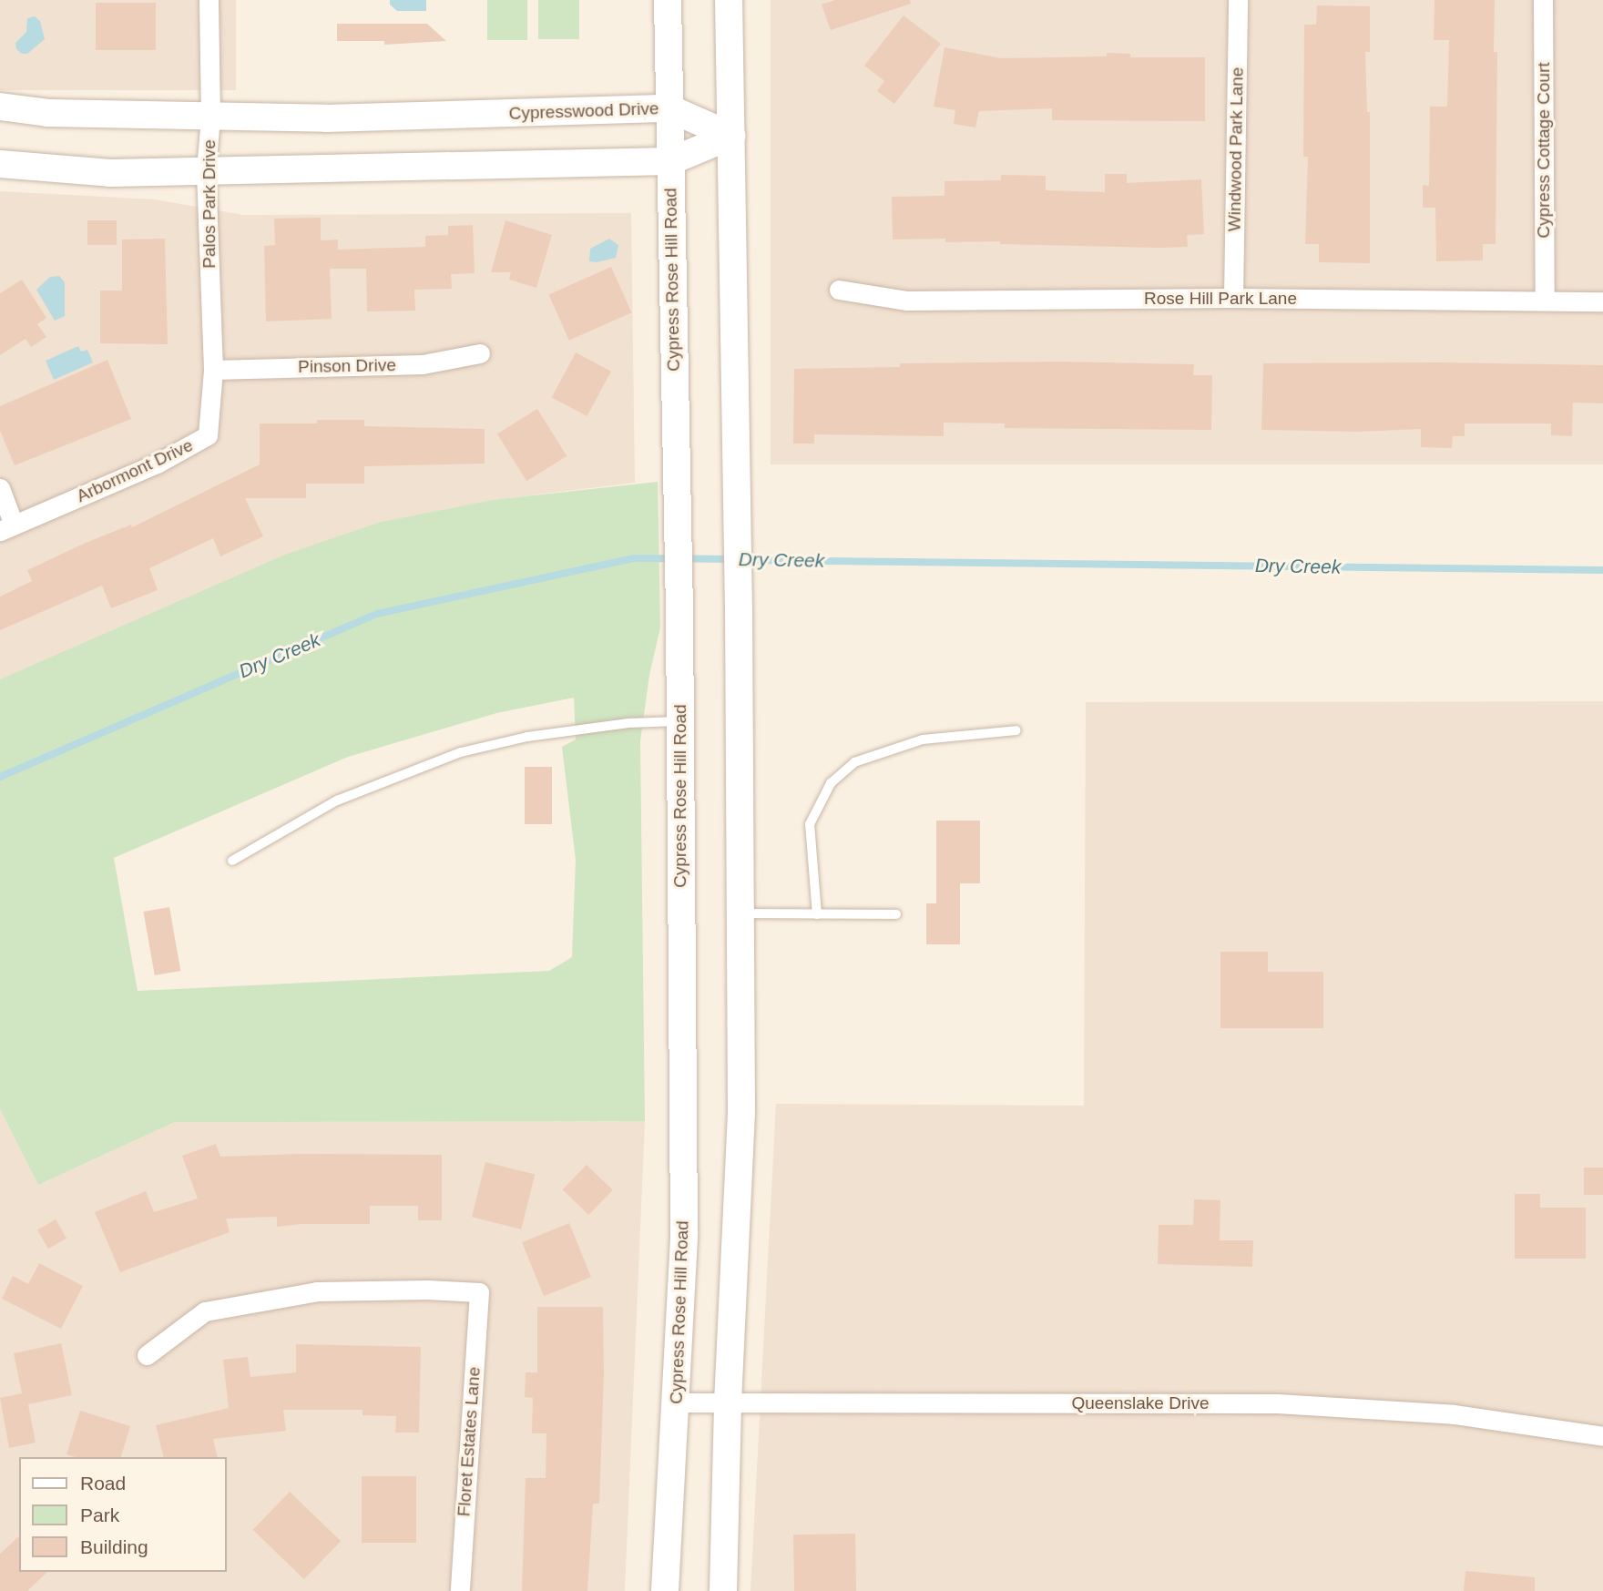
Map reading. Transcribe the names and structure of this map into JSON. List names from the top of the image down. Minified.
{"streets":{"main road":["Cypresswood Drive","Cypress Rose Hill Road"],"street":["Windwood Park Lane","Cypress Cottage Court","Palos Park Drive","Rose Hill Park Lane","Pinson Drive","Arbormont Drive","Queenslake Drive","Floret Estates Lane"]},"crossings":[["Cypresswood Drive","Palos Park Drive"],["Cypresswood Drive","Cypress Rose Hill Road"],["Windwood Park Lane","Rose Hill Park Lane"],["Cypress Cottage Court","Rose Hill Park Lane"],["Palos Park Drive","Pinson Drive"],["Palos Park Drive","Arbormont Drive"],["Cypress Rose Hill Road","Queenslake Drive"],["Pinson Drive","Arbormont Drive"]],"water":["Dry Creek"],"legend":["Road","Park","Building"]}
